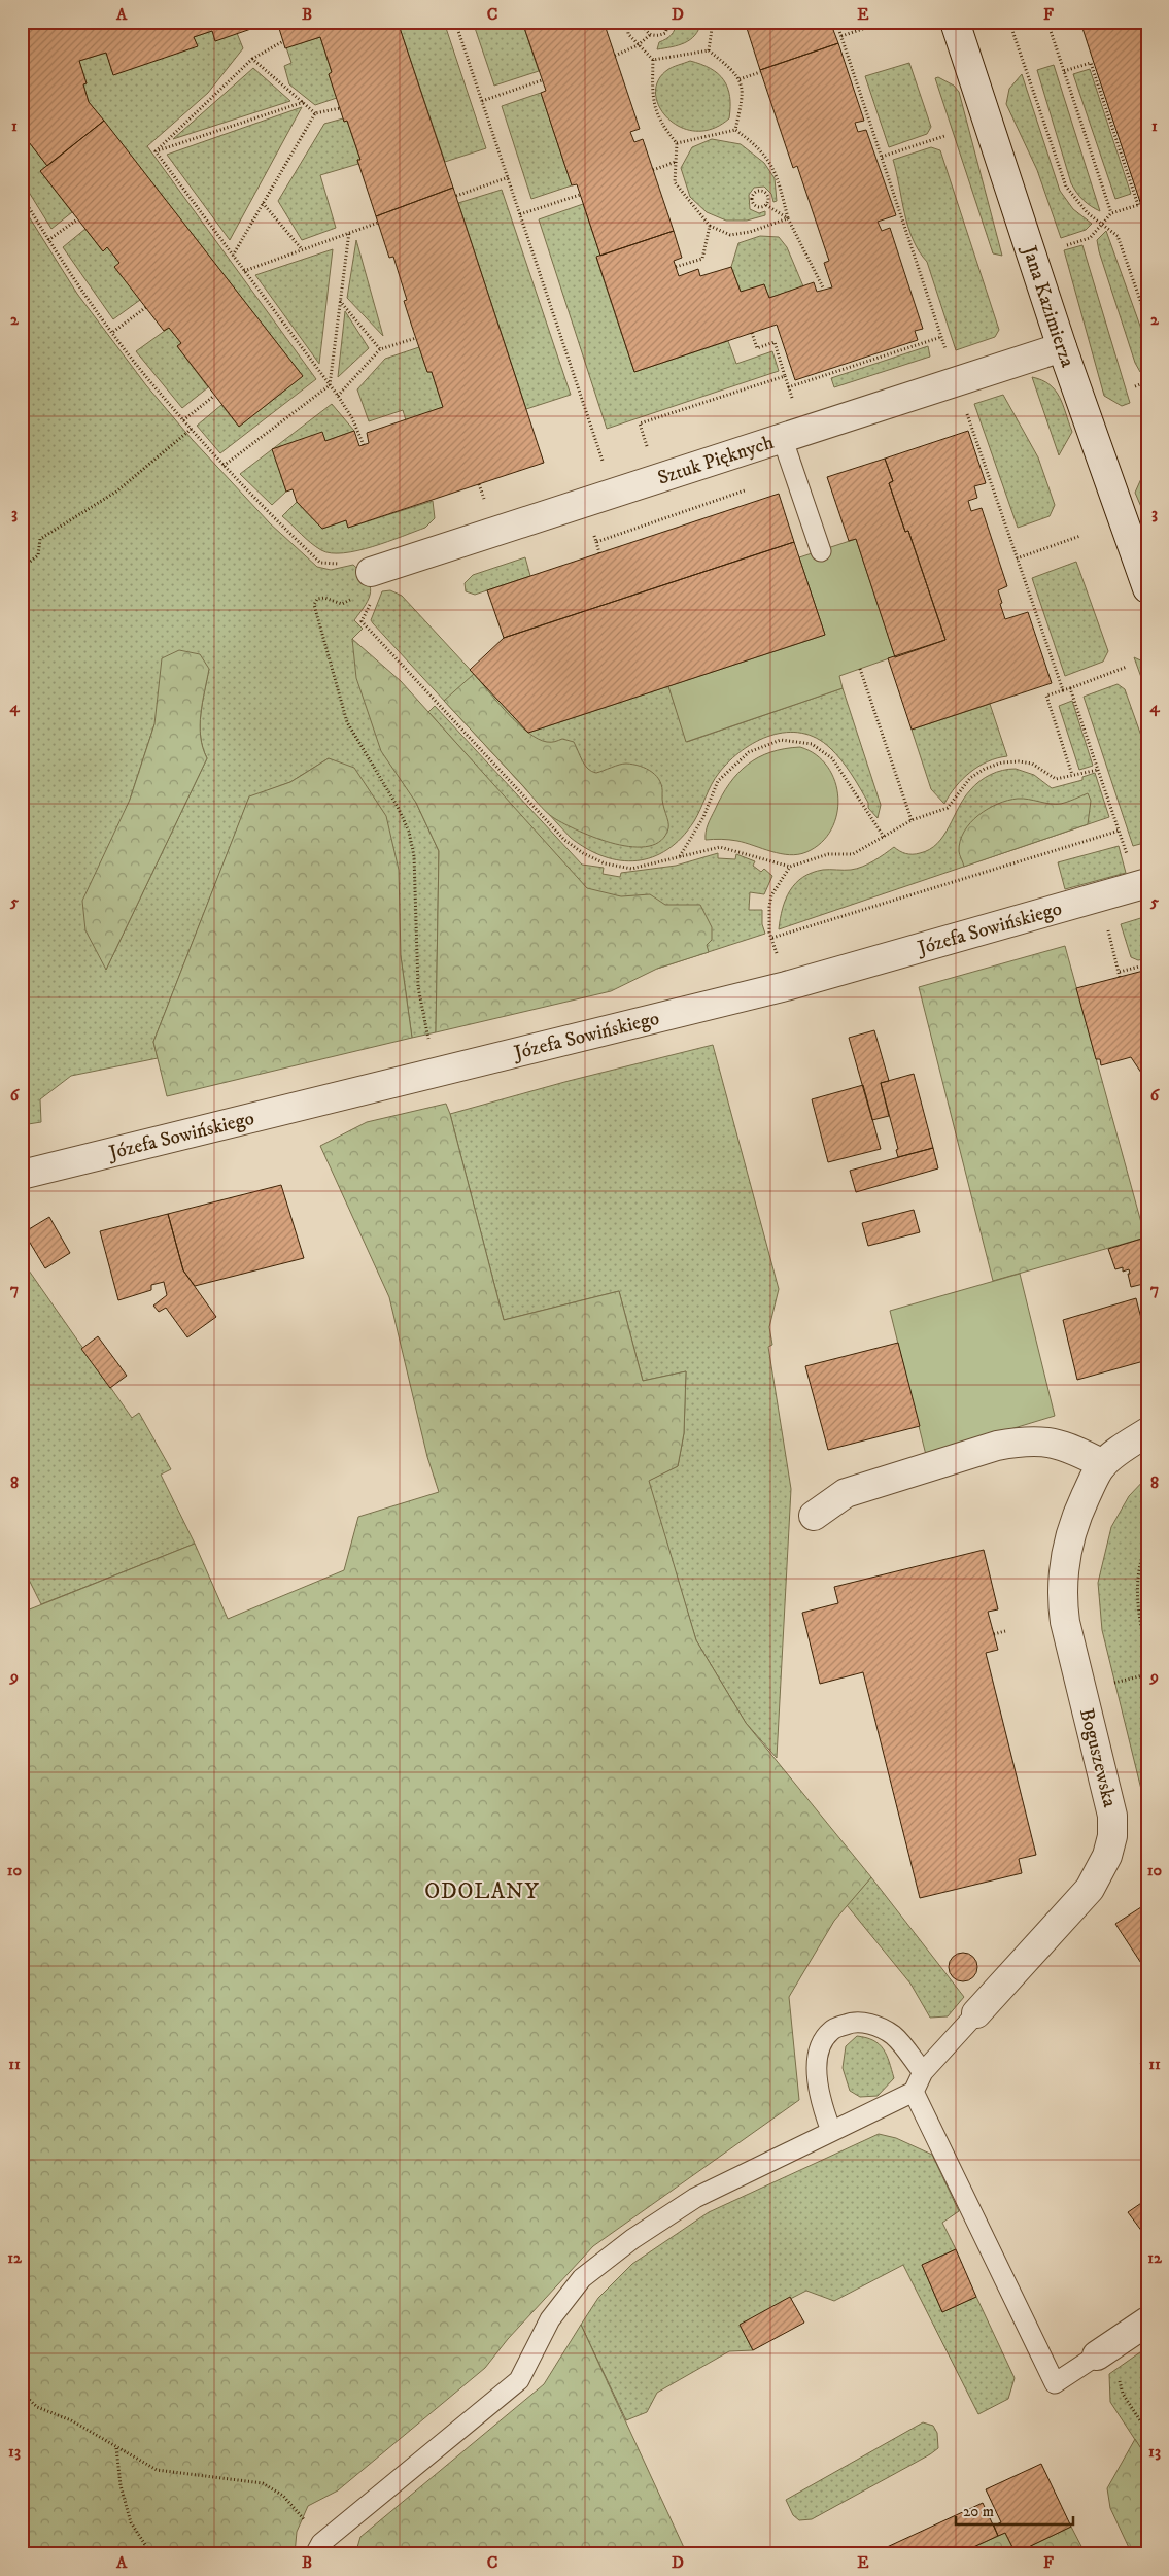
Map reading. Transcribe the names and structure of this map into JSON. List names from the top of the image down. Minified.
{"streets":{"street":["Jana Kazimierza","Sztuk Pięknych","Józefa Sowińskiego","Boguszewska"]},"crossings":[["Jana Kazimierza","Sztuk Pięknych"]],"districts":["ODOLANY"],"scale_bar":"20 m","grid":{"columns":["A","B","C","D","E","F"],"rows":["1","2","3","4","5","6","7","8","9","10","11","12","13"]}}
